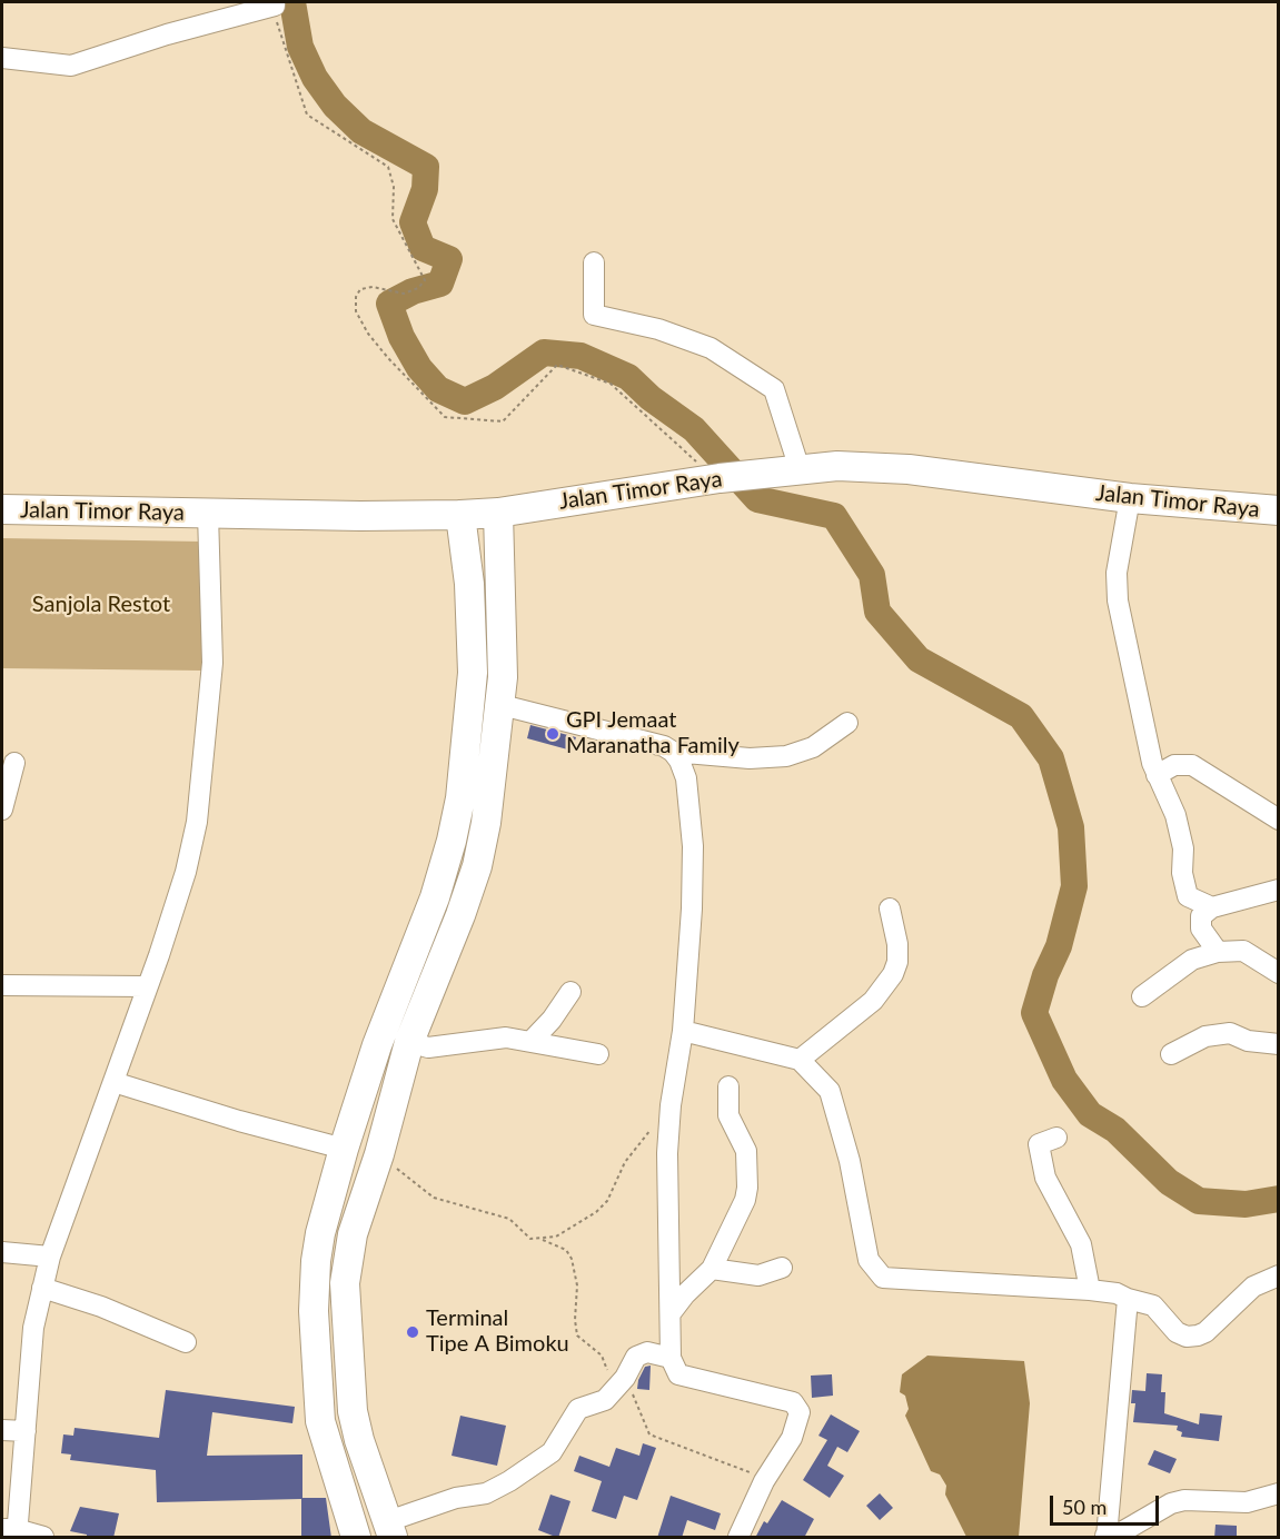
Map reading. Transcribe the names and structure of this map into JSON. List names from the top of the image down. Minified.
{"streets":{"highway":["Jalan Timor Raya"]},"parks":["Sanjola Restot"],"places":["GPI Jemaat Maranatha Family","Terminal Tipe A Bimoku"],"scale_bar":"50 m"}
